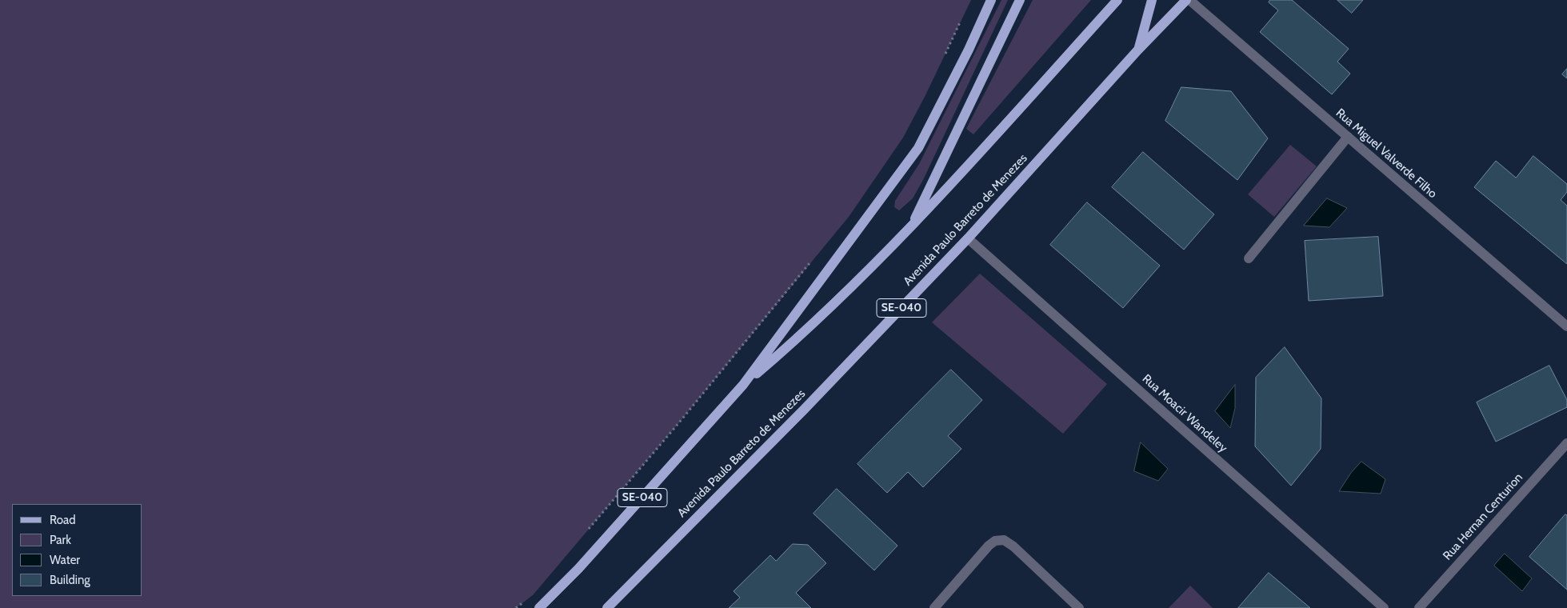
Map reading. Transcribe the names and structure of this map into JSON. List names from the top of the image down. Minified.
{"streets":{"main road":["Avenida Paulo Barreto de Menezes","SE-040"],"street":["Rua Miguel Valverde Filho","Rua Moacir Wandeley","Rua Hernan Centurion"]},"crossings":[["Rua Miguel Valverde Filho","Avenida Paulo Barreto de Menezes"],["Avenida Paulo Barreto de Menezes","Rua Moacir Wandeley"]],"legend":["Road","Park","Water","Building"]}
